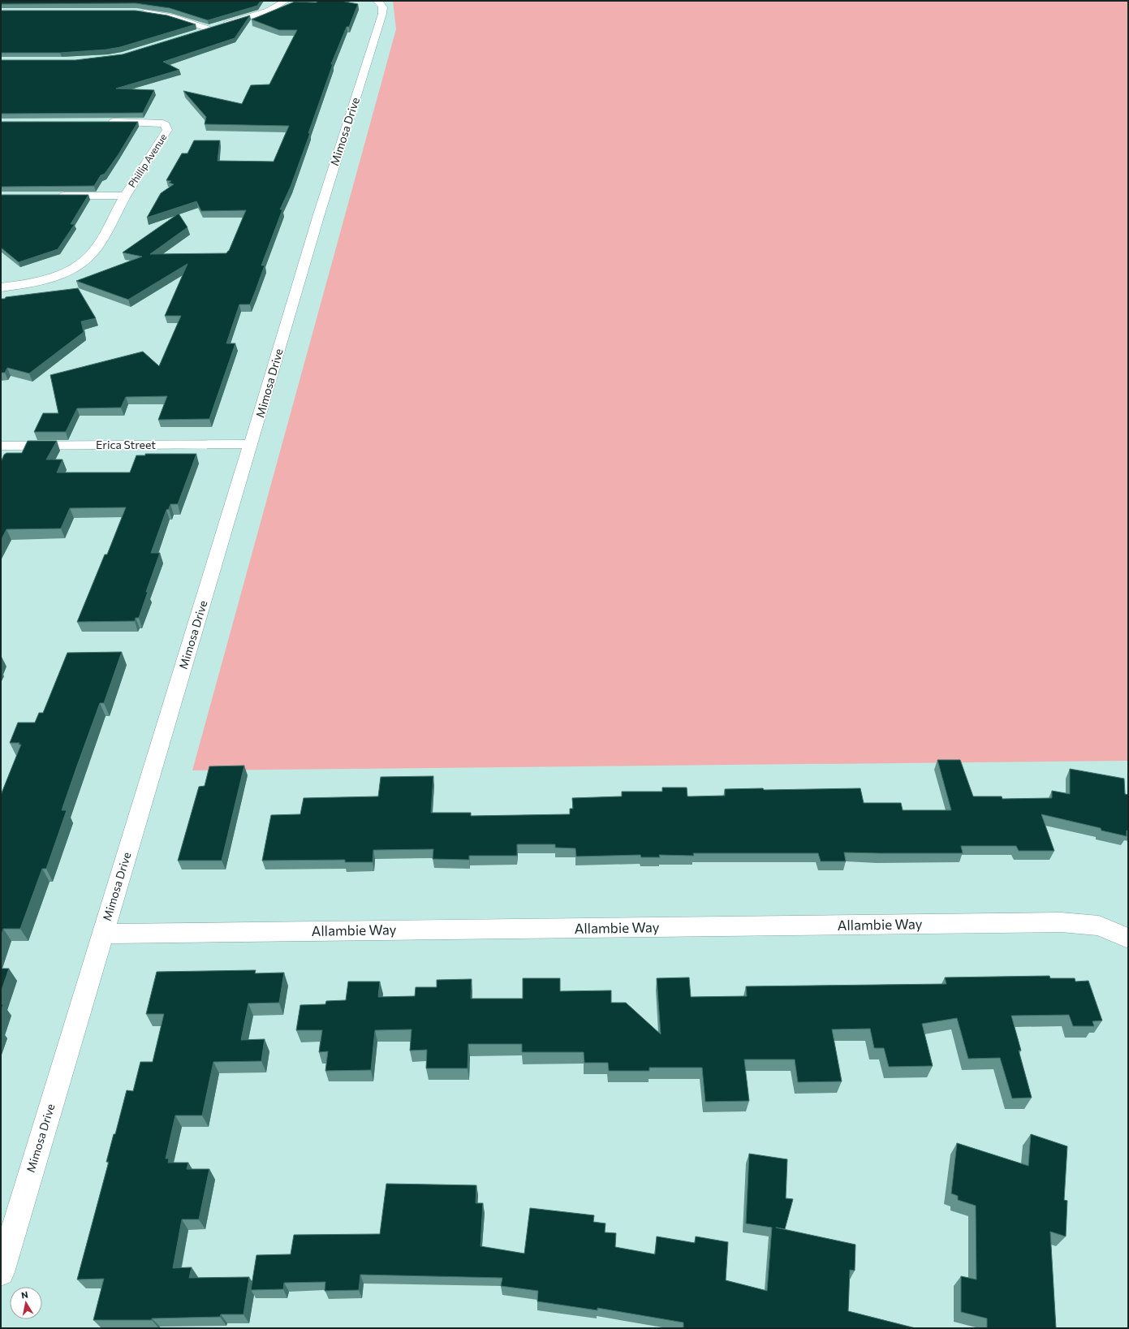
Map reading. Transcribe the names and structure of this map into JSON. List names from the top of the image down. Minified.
{"streets":{"street":["Mimosa Drive","Phillip Avenue","Erica Street","Allambie Way"]},"crossings":[["Mimosa Drive","Erica Street"],["Mimosa Drive","Allambie Way"]],"north":"top"}
